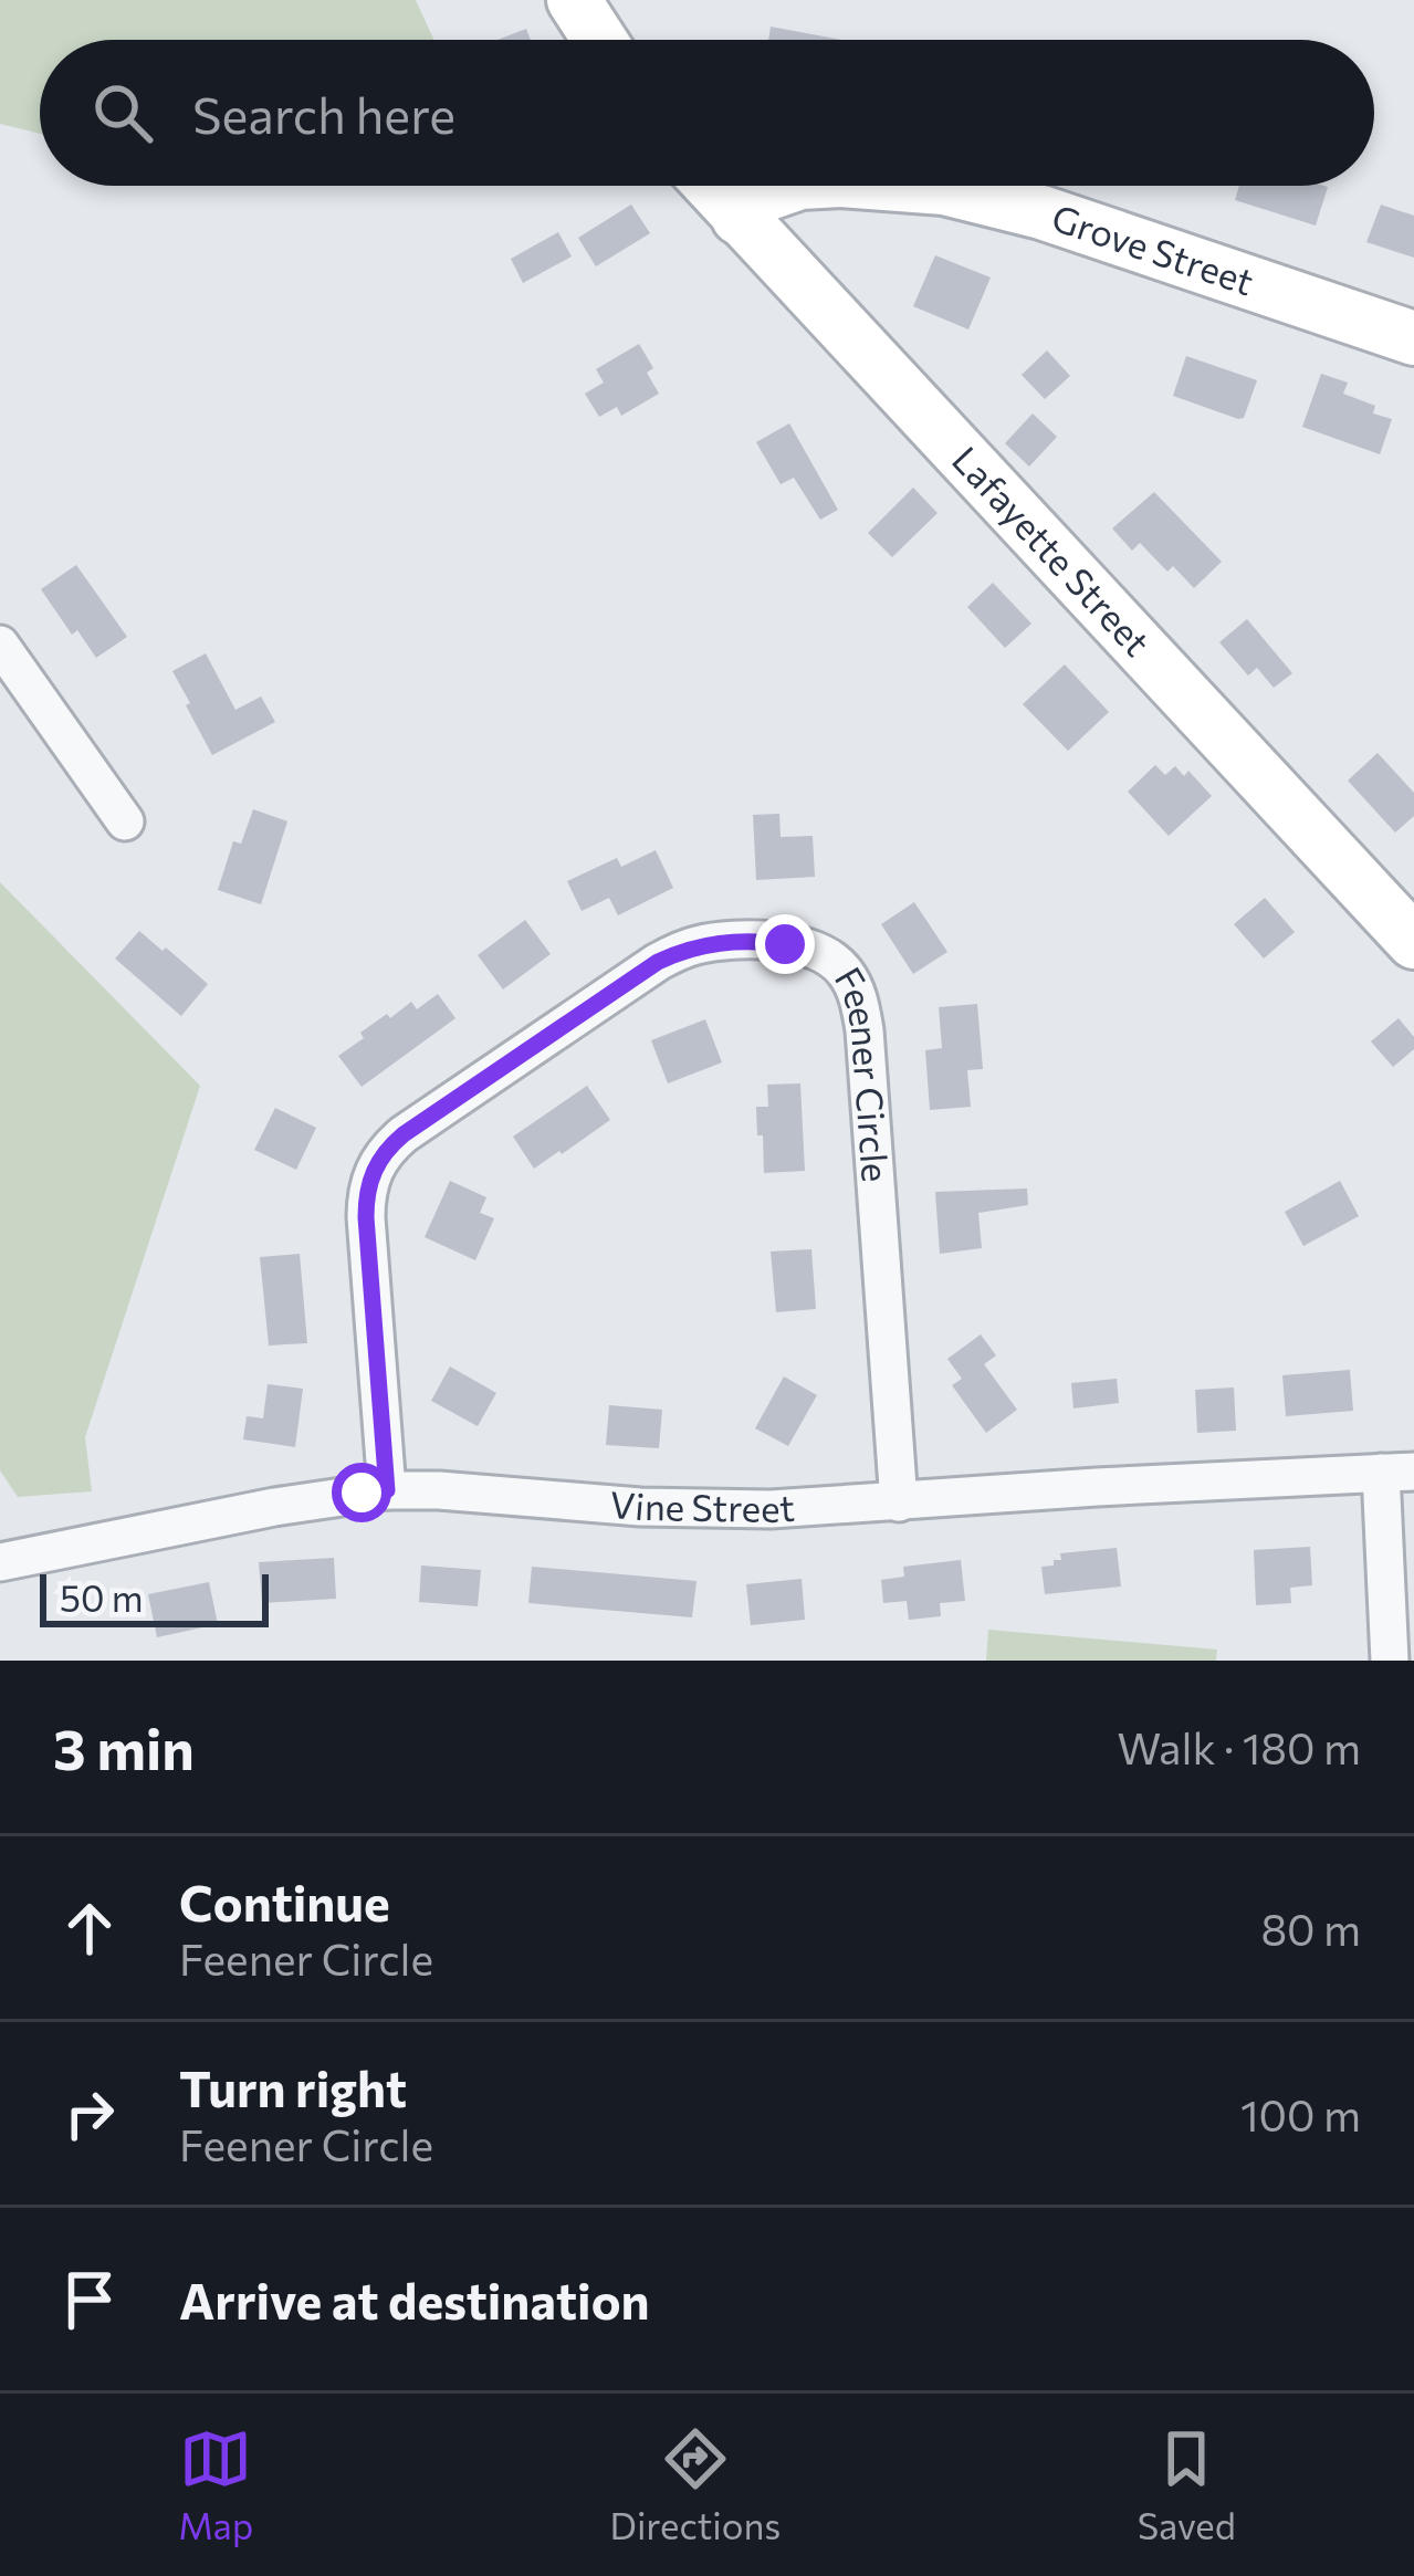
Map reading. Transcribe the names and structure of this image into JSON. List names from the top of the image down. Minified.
{"streets":{"main road":["Grove Street","Lafayette Street"],"street":["Feener Circle","Vine Street"]},"crossings":[["Grove Street","Lafayette Street"],["Feener Circle","Vine Street"]],"scale_bar":"50 m","page":{"search":"Search here","scale":"50 m","heading":["3 min","Walk · 180 m"],"list":[["Continue","Feener Circle","80 m"],["Turn right","Feener Circle","100 m"],"Arrive at destination"],"nav":["Map","Directions","Saved"]}}
